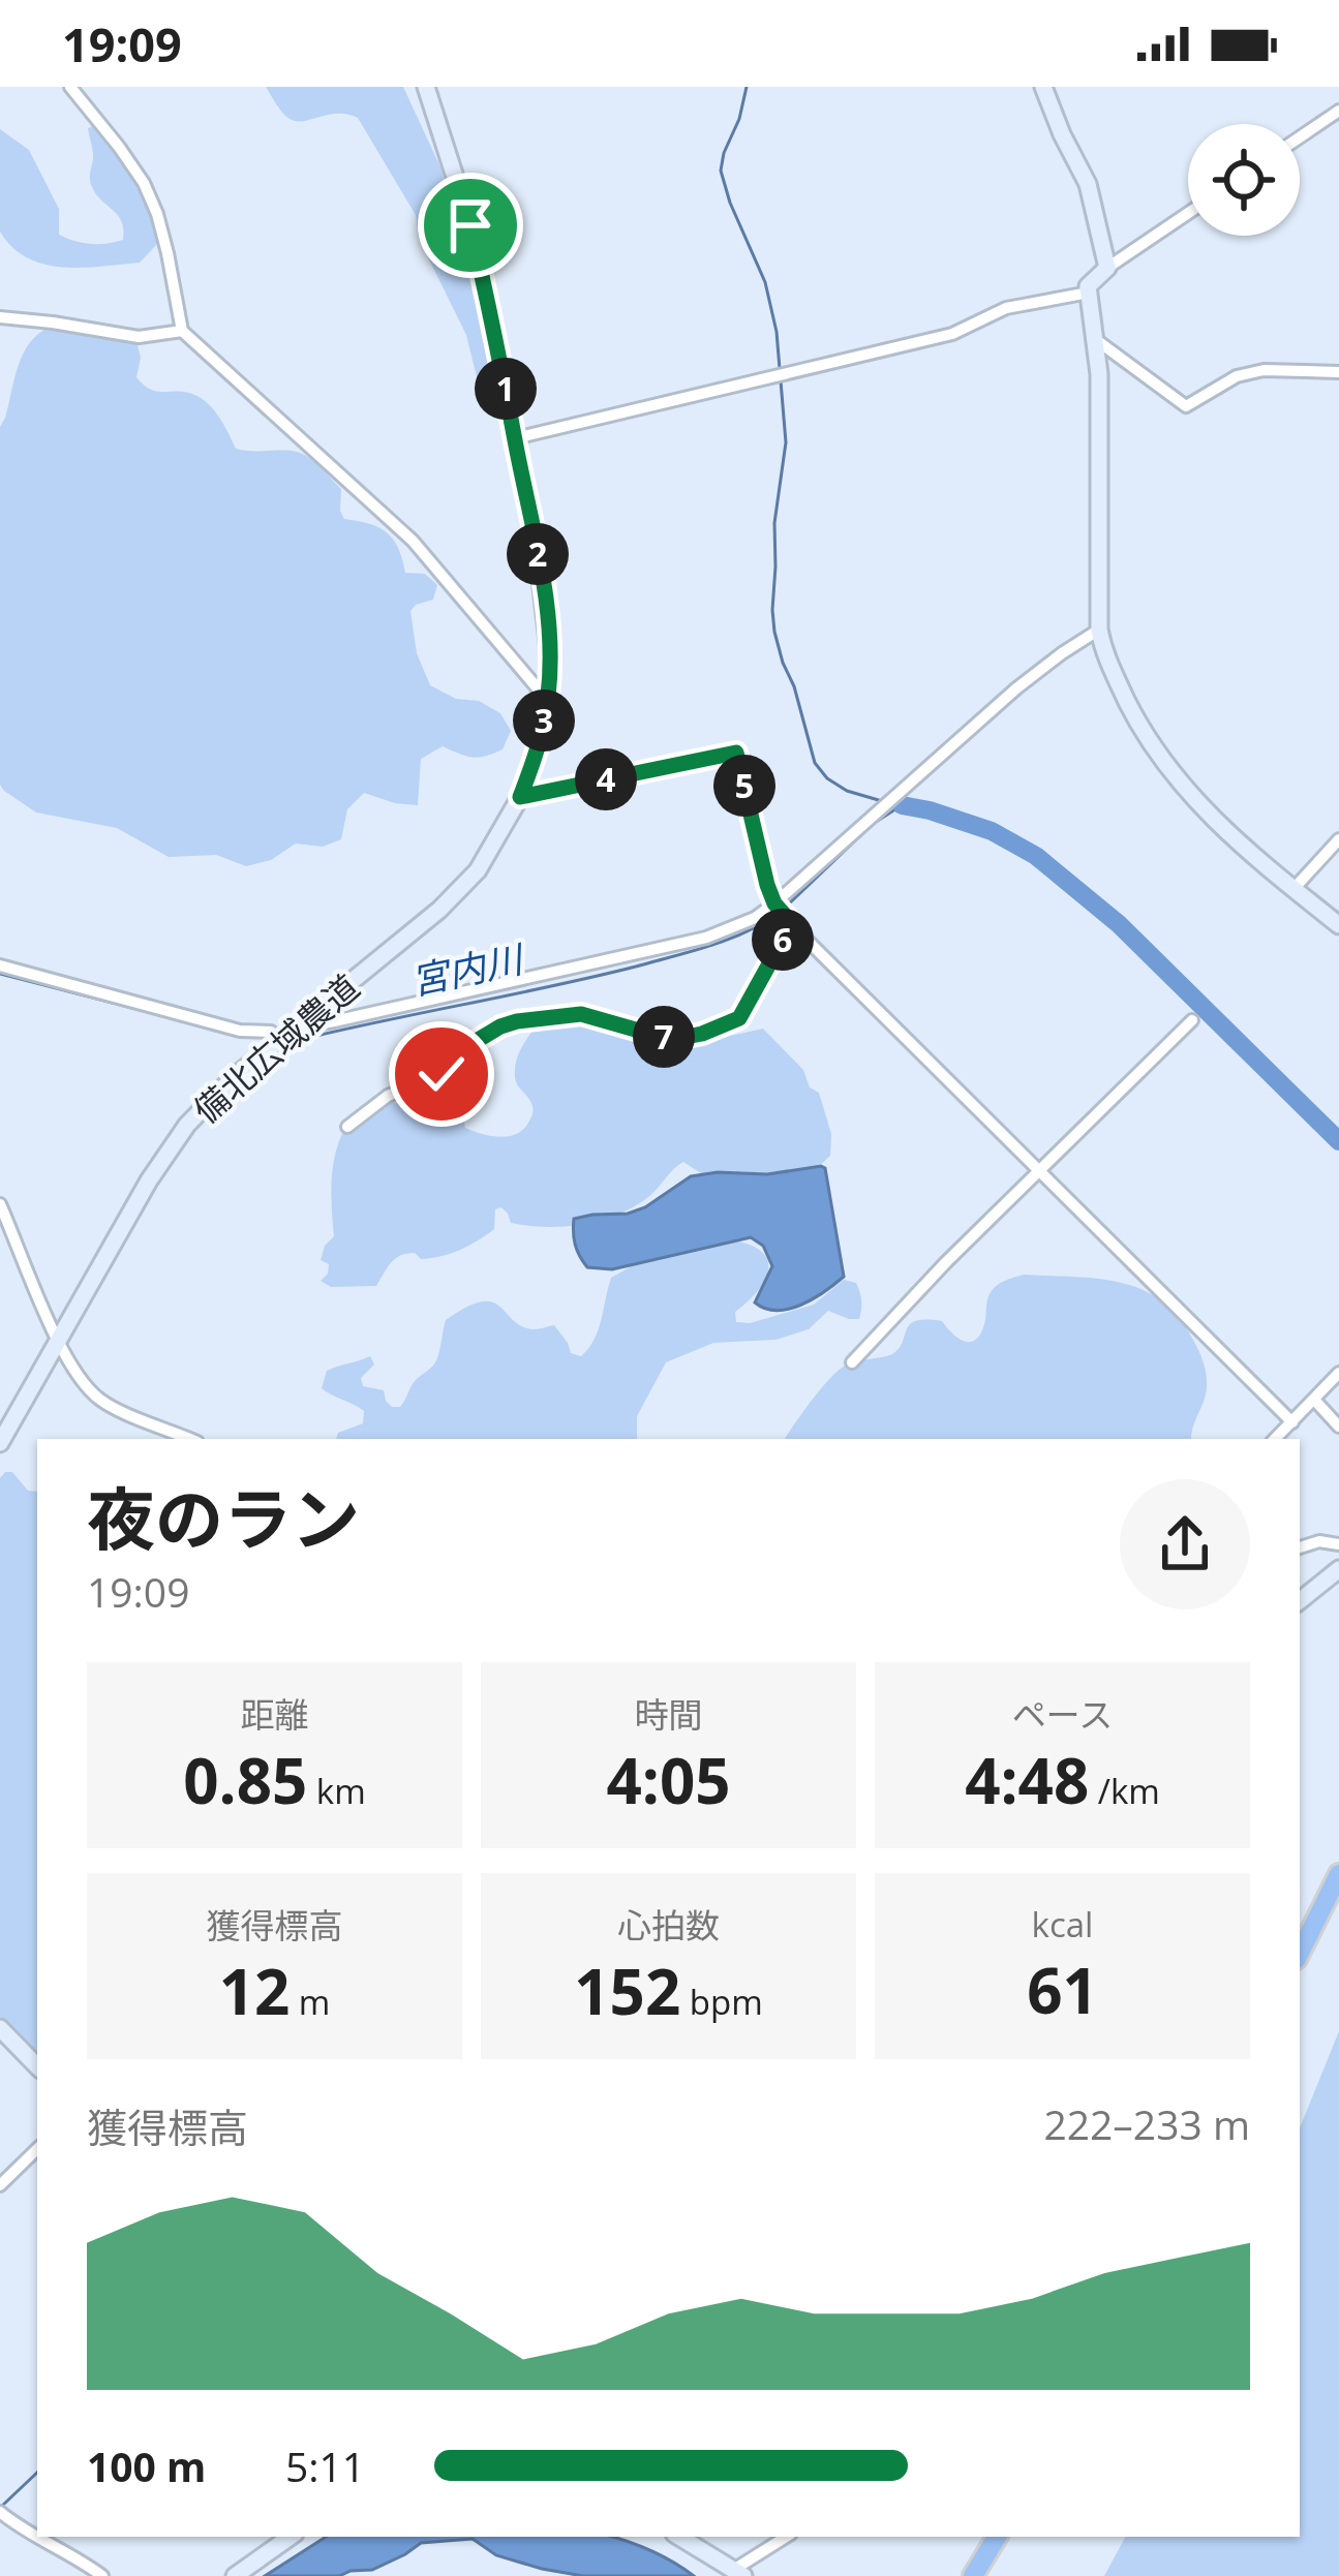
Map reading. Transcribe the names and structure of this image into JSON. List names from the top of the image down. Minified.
{"streets":{"street":["備北広域農道"]},"water":["宮内川"],"page":{"status":"19:09","pins":["1","2","3","4","5","6","7"],"heading":["夜のラン","19:09"],"stats":[["距離","0.85 km"],["時間","4:05"],["ペース","4:48 /km"],["獲得標高","12 m"],["心拍数","152 bpm"],["kcal","61"]],"chart":["獲得標高","222–233 m"],"list":[{"name":"100 m","note":"5:11"}]}}
